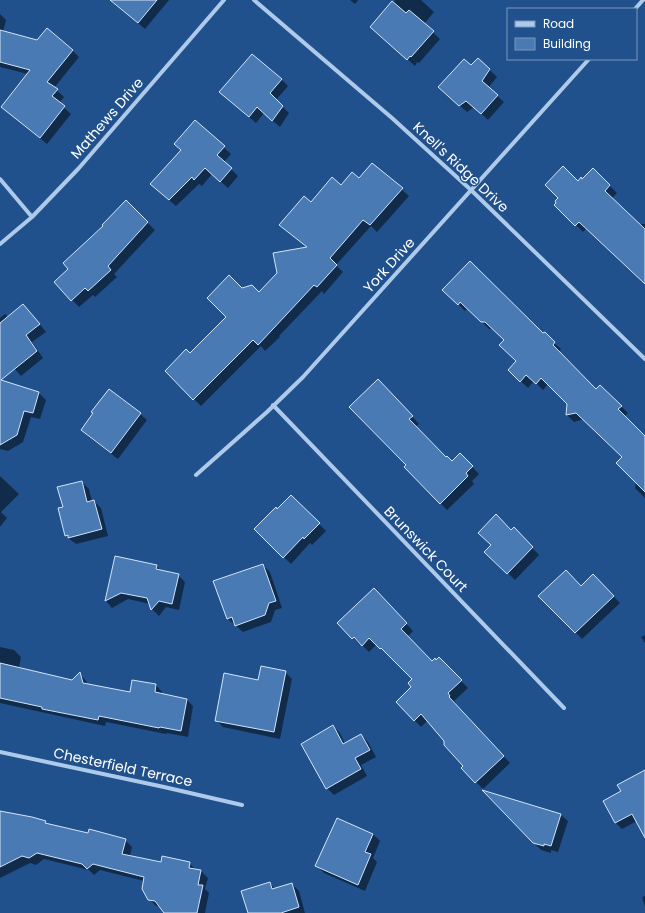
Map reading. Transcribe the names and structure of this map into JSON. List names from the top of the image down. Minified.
{"streets":{"street":["Mathews Drive","Knell's Ridge Drive","York Drive","Brunswick Court","Chesterfield Terrace"]},"crossings":[["Knell's Ridge Drive","York Drive"],["York Drive","Brunswick Court"]],"legend":["Road","Building"]}
